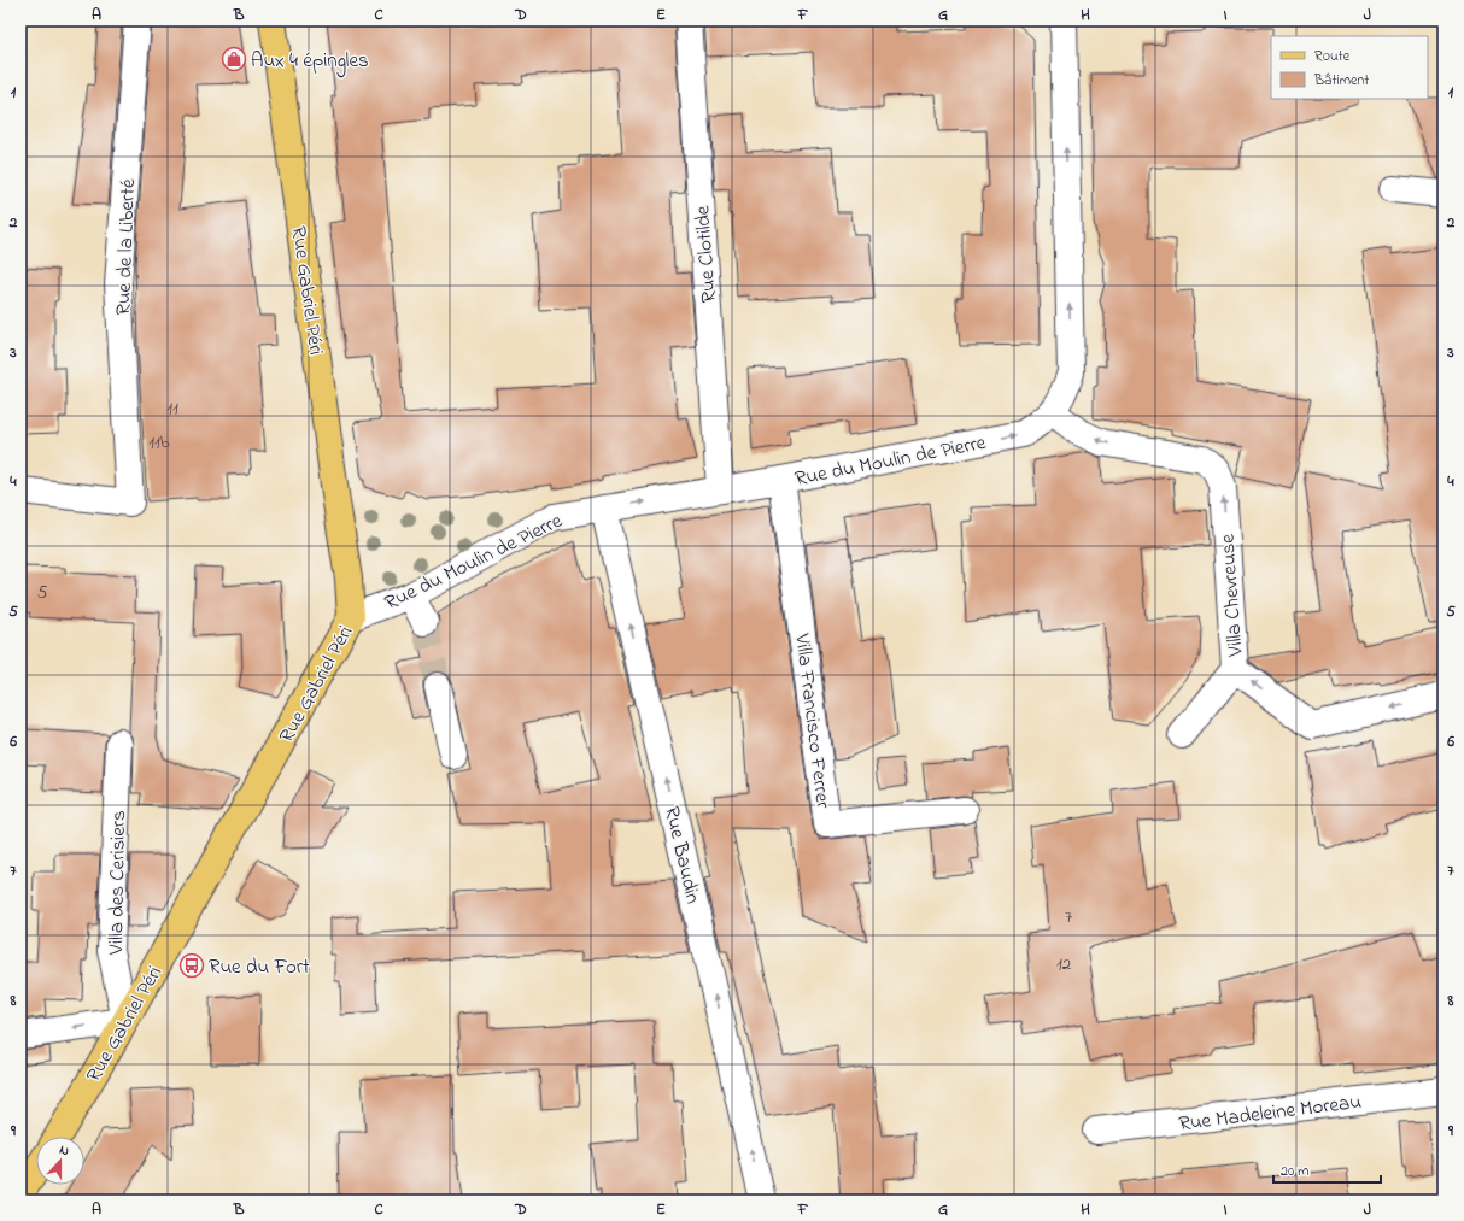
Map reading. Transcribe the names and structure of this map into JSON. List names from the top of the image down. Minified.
{"streets":{"main road":["Rue Gabriel Péri"],"street":["Rue de la Liberté","Rue Clotilde","Rue du Moulin de Pierre","Villa Chevreuse","Villa Francisco Ferrer","Rue Baudin","Villa des Cerisiers","Rue Madeleine Moreau"]},"crossings":[["Rue Clotilde","Rue du Moulin de Pierre"],["Rue Gabriel Péri","Rue du Moulin de Pierre"],["Rue Gabriel Péri","Villa des Cerisiers"],["Rue du Moulin de Pierre","Villa Chevreuse"],["Rue du Moulin de Pierre","Villa Francisco Ferrer"],["Rue du Moulin de Pierre","Rue Baudin"]],"one_way":["Rue Baudin"],"places":{"shop":["Aux 4 épingles"],"bus stop":["Rue du Fort"]},"house_numbers":["11","11b","5","7","12"],"legend":["Route","Bâtiment"],"scale_bar":"20 m","north":"top","grid":{"columns":["A","B","C","D","E","F","G","H","I","J"],"rows":["1","2","3","4","5","6","7","8","9"]}}
